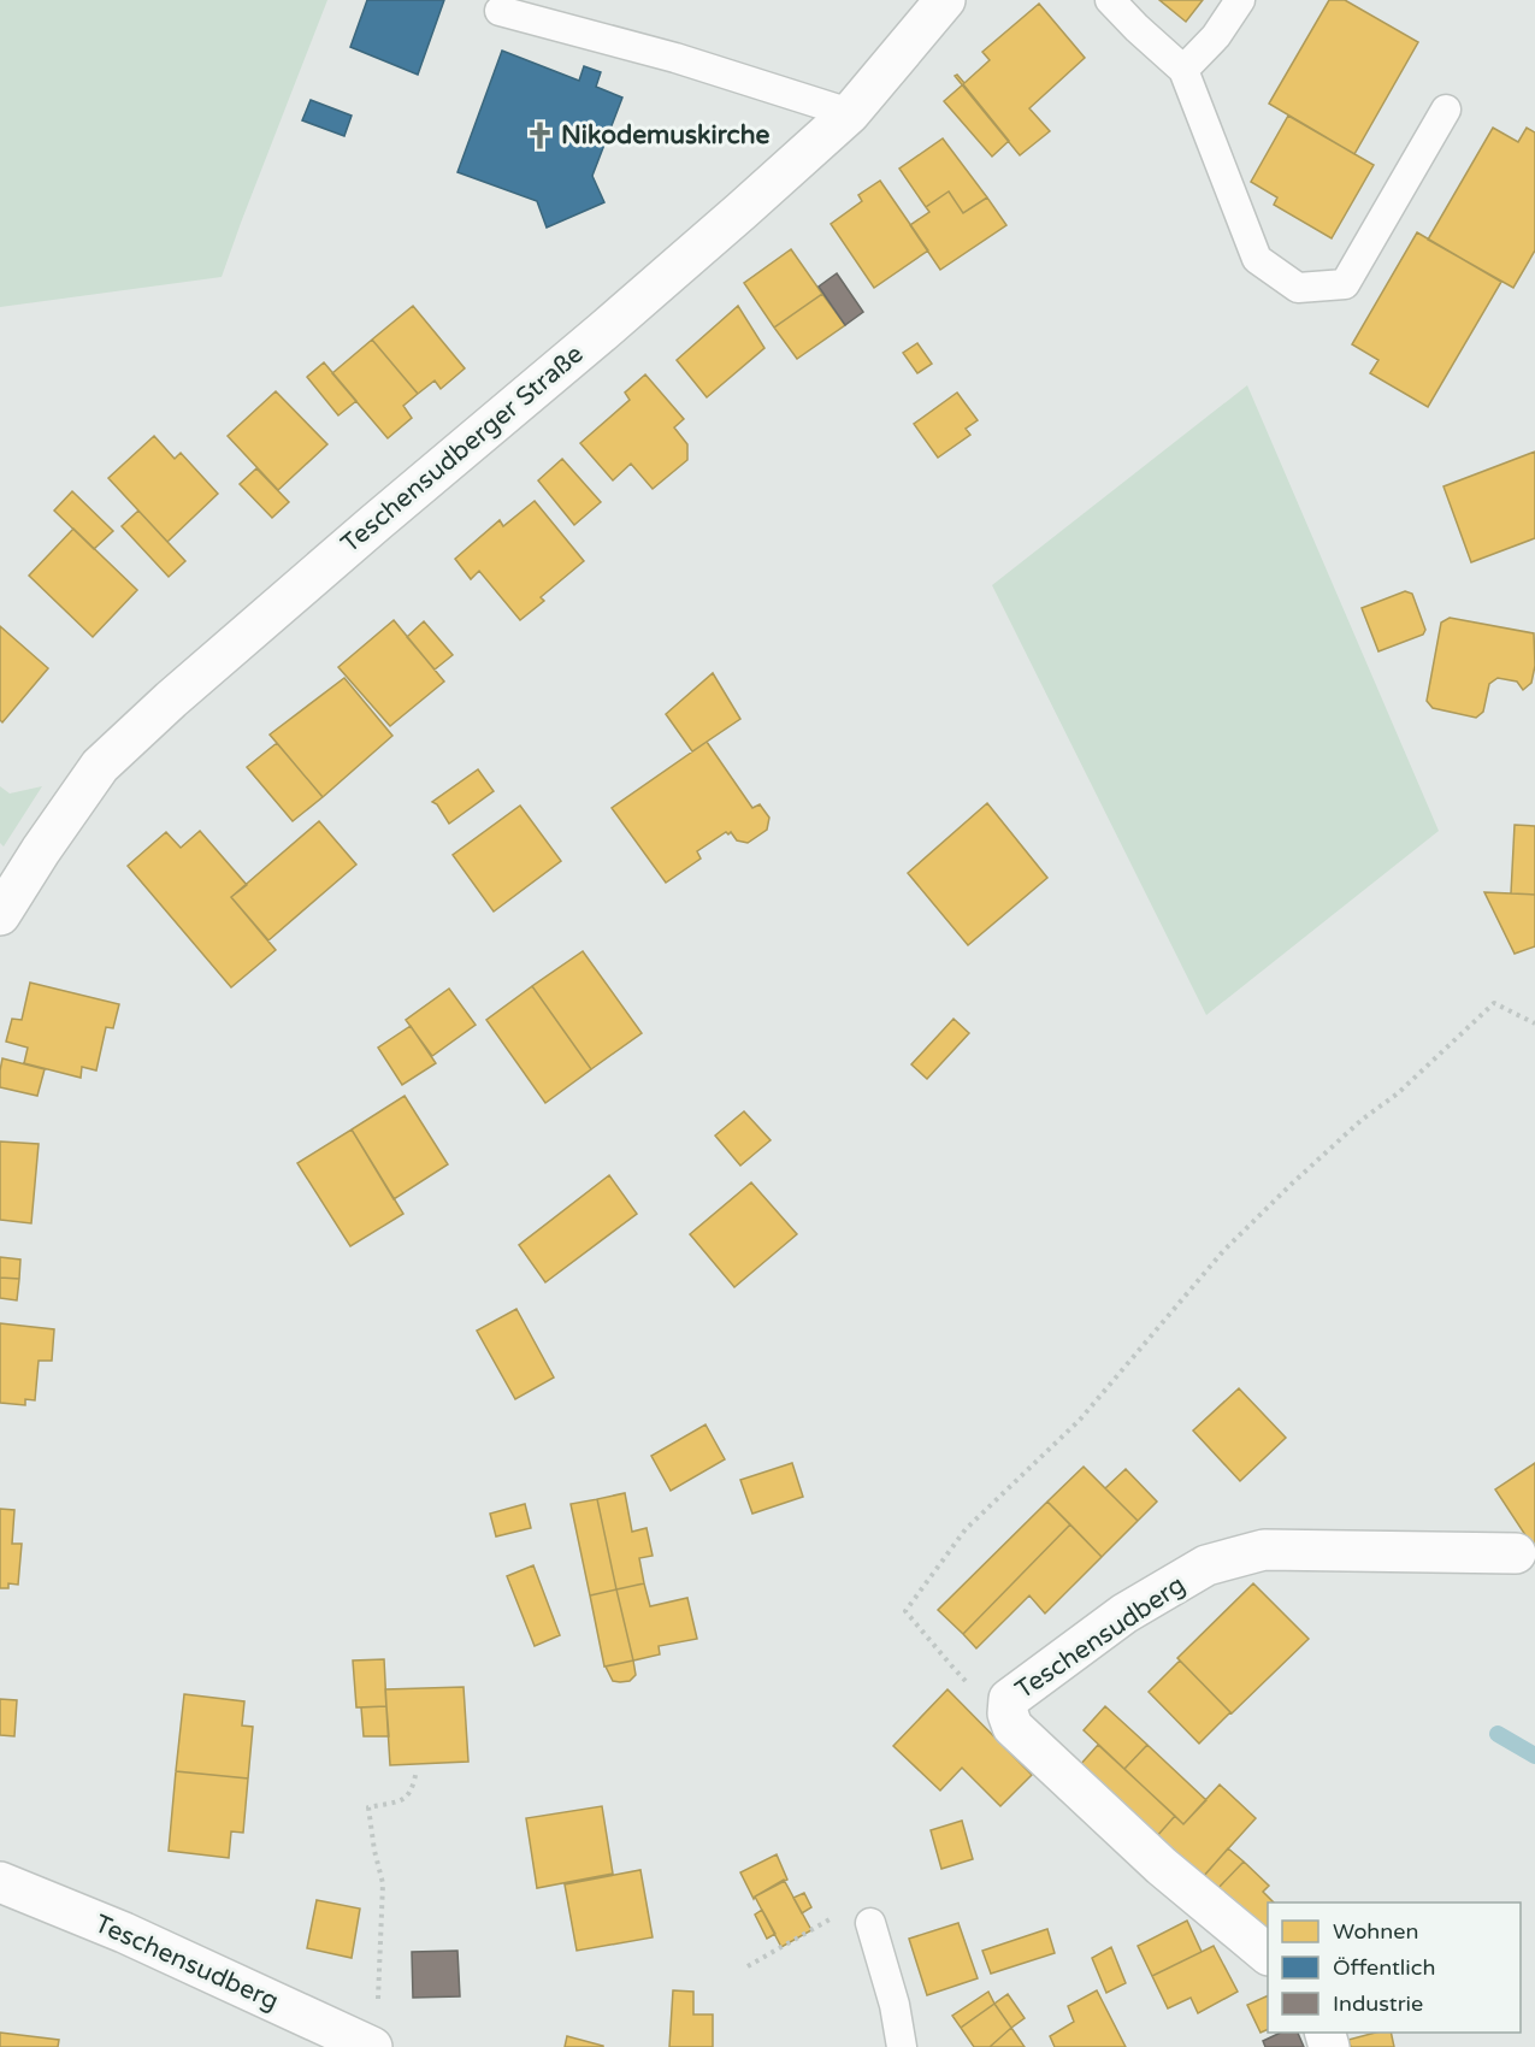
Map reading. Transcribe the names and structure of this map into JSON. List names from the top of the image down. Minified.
{"streets":{"street":["Teschensudberger Straße","Teschensudberg"]},"places":{"church":["Nikodemuskirche"]},"legend":["Wohnen","Öffentlich","Industrie"]}
